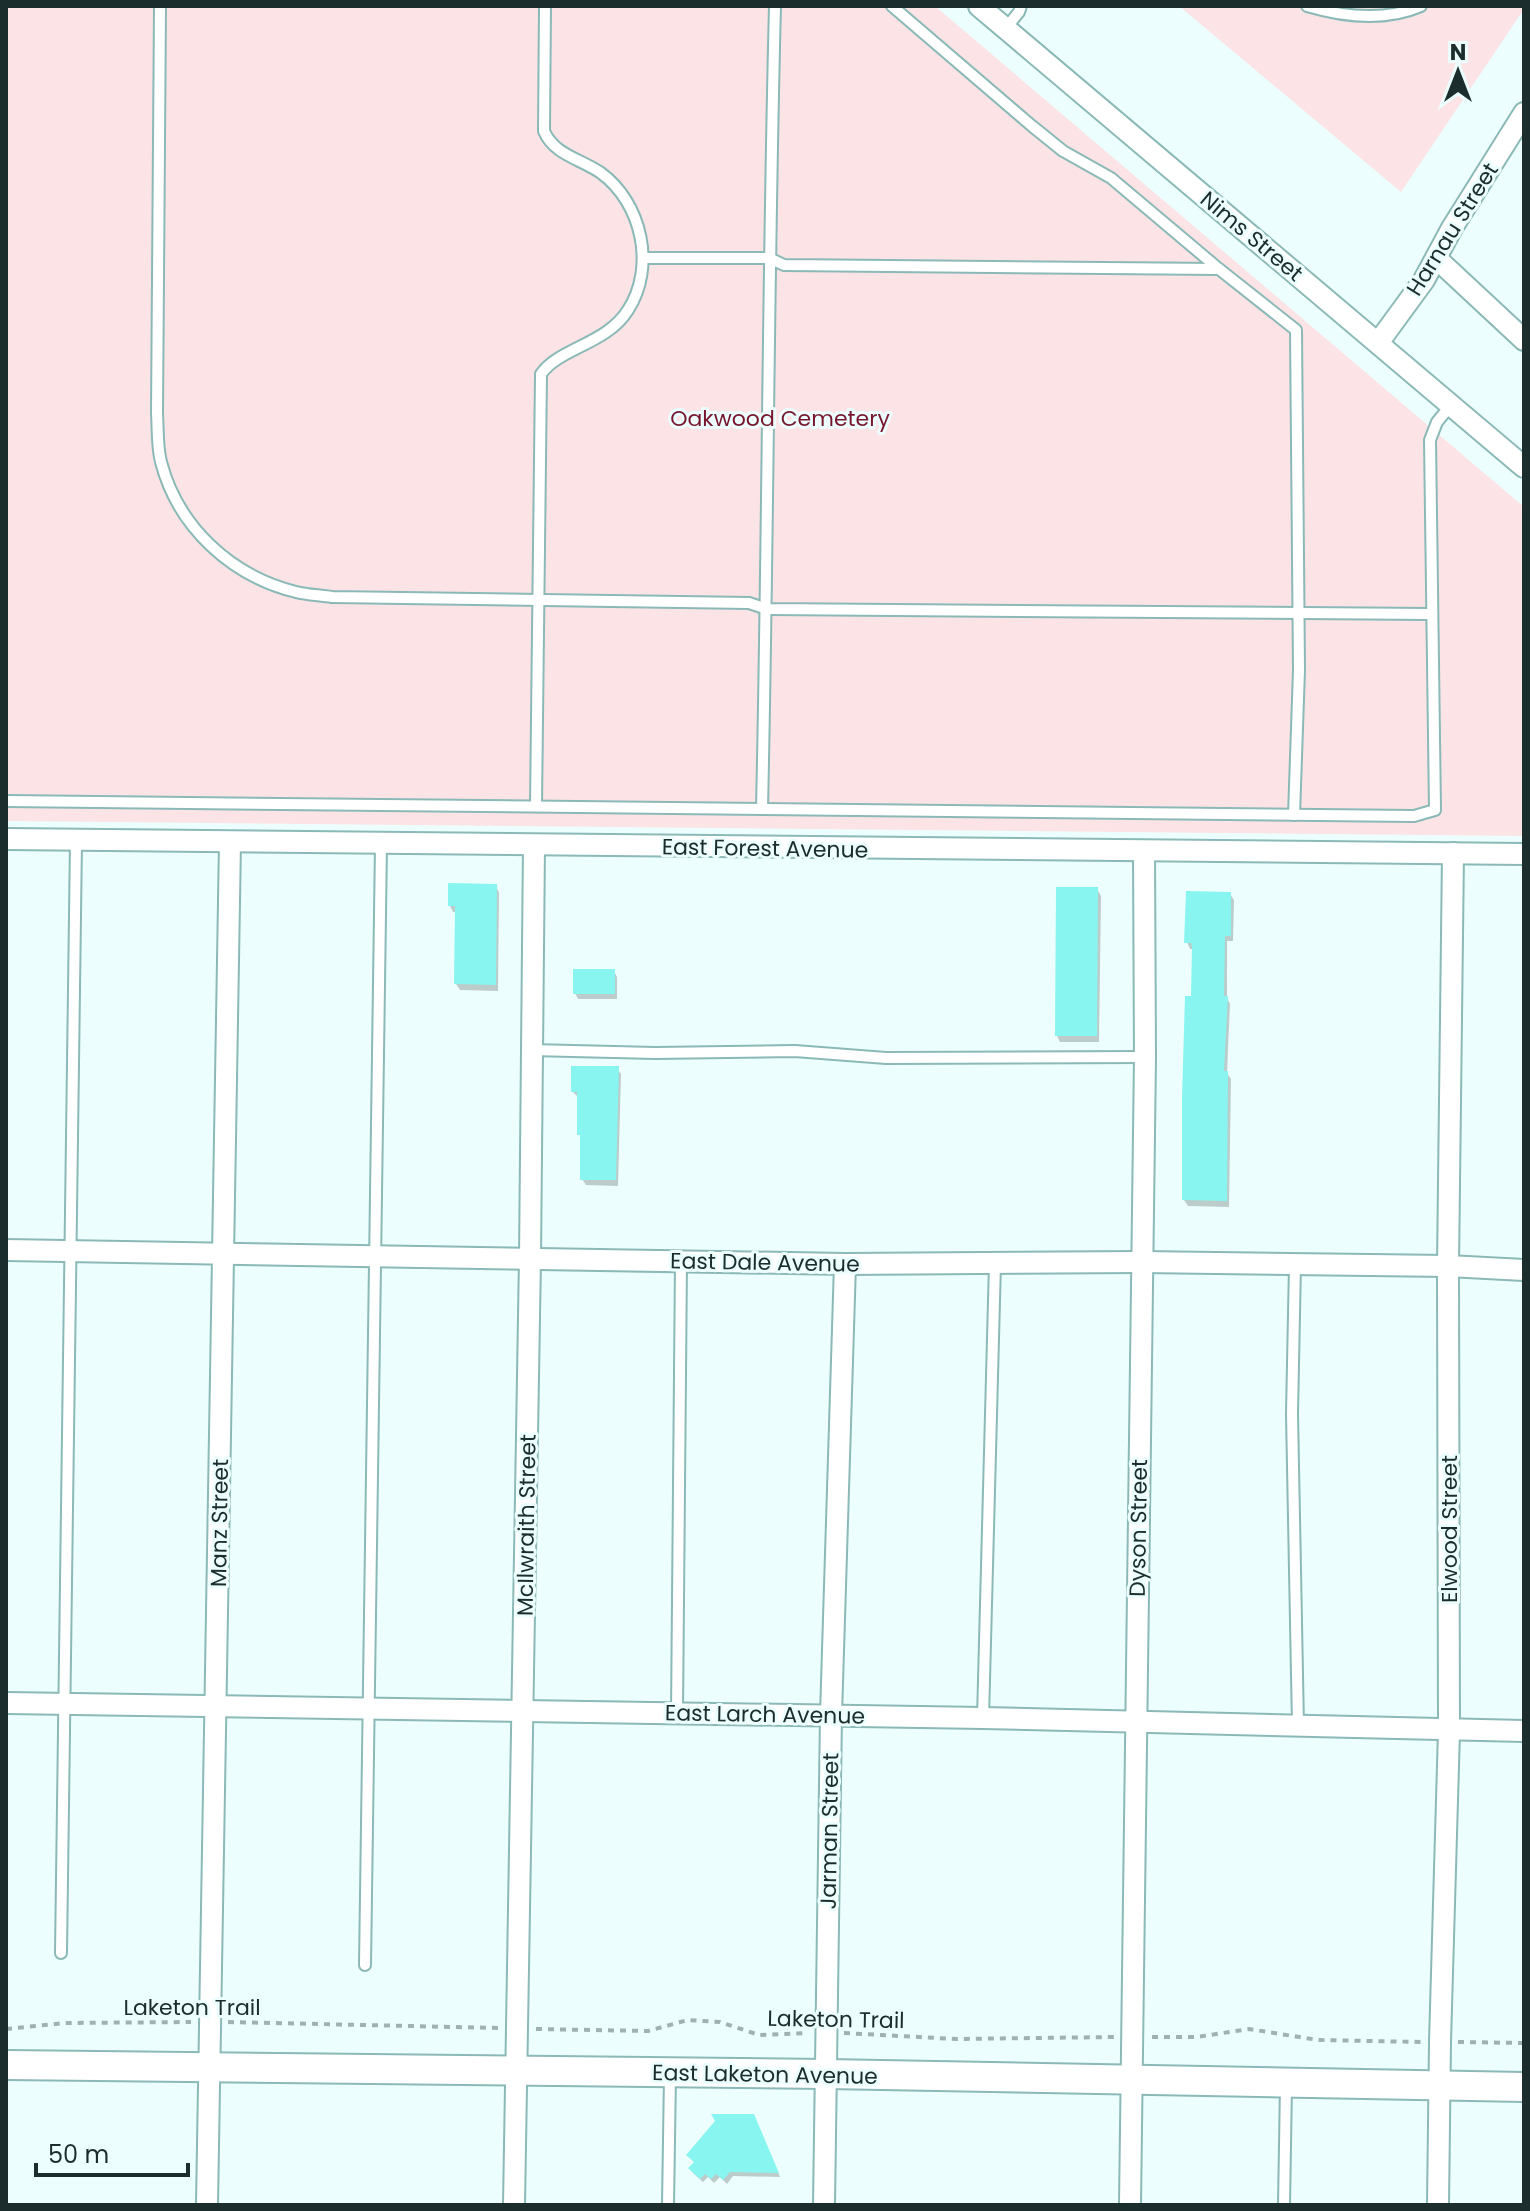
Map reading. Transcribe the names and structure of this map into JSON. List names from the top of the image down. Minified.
{"streets":{"main road":["East Laketon Avenue"],"street":["Harnau Street","Nims Street","East Forest Avenue","East Dale Avenue","Manz Street","McIlwraith Street","Dyson Street","Elwood Street","East Larch Avenue","Jarman Street"],"path":["Laketon Trail"]},"crossings":[["Harnau Street","Nims Street"],["East Forest Avenue","Manz Street"],["East Forest Avenue","McIlwraith Street"],["East Forest Avenue","Dyson Street"],["East Forest Avenue","Elwood Street"],["East Dale Avenue","Manz Street"],["East Dale Avenue","McIlwraith Street"],["East Dale Avenue","Dyson Street"],["East Dale Avenue","Elwood Street"],["East Dale Avenue","Jarman Street"],["Manz Street","East Larch Avenue"],["Manz Street","Laketon Trail"],["Manz Street","East Laketon Avenue"],["McIlwraith Street","East Larch Avenue"],["McIlwraith Street","Laketon Trail"],["McIlwraith Street","East Laketon Avenue"],["Dyson Street","East Larch Avenue"],["Dyson Street","Laketon Trail"],["Dyson Street","East Laketon Avenue"],["Elwood Street","East Larch Avenue"],["Elwood Street","Laketon Trail"],["Elwood Street","East Laketon Avenue"],["East Larch Avenue","Jarman Street"],["Jarman Street","Laketon Trail"],["Jarman Street","East Laketon Avenue"]],"parks":["Oakwood Cemetery"],"scale_bar":"50 m","north":"top"}
